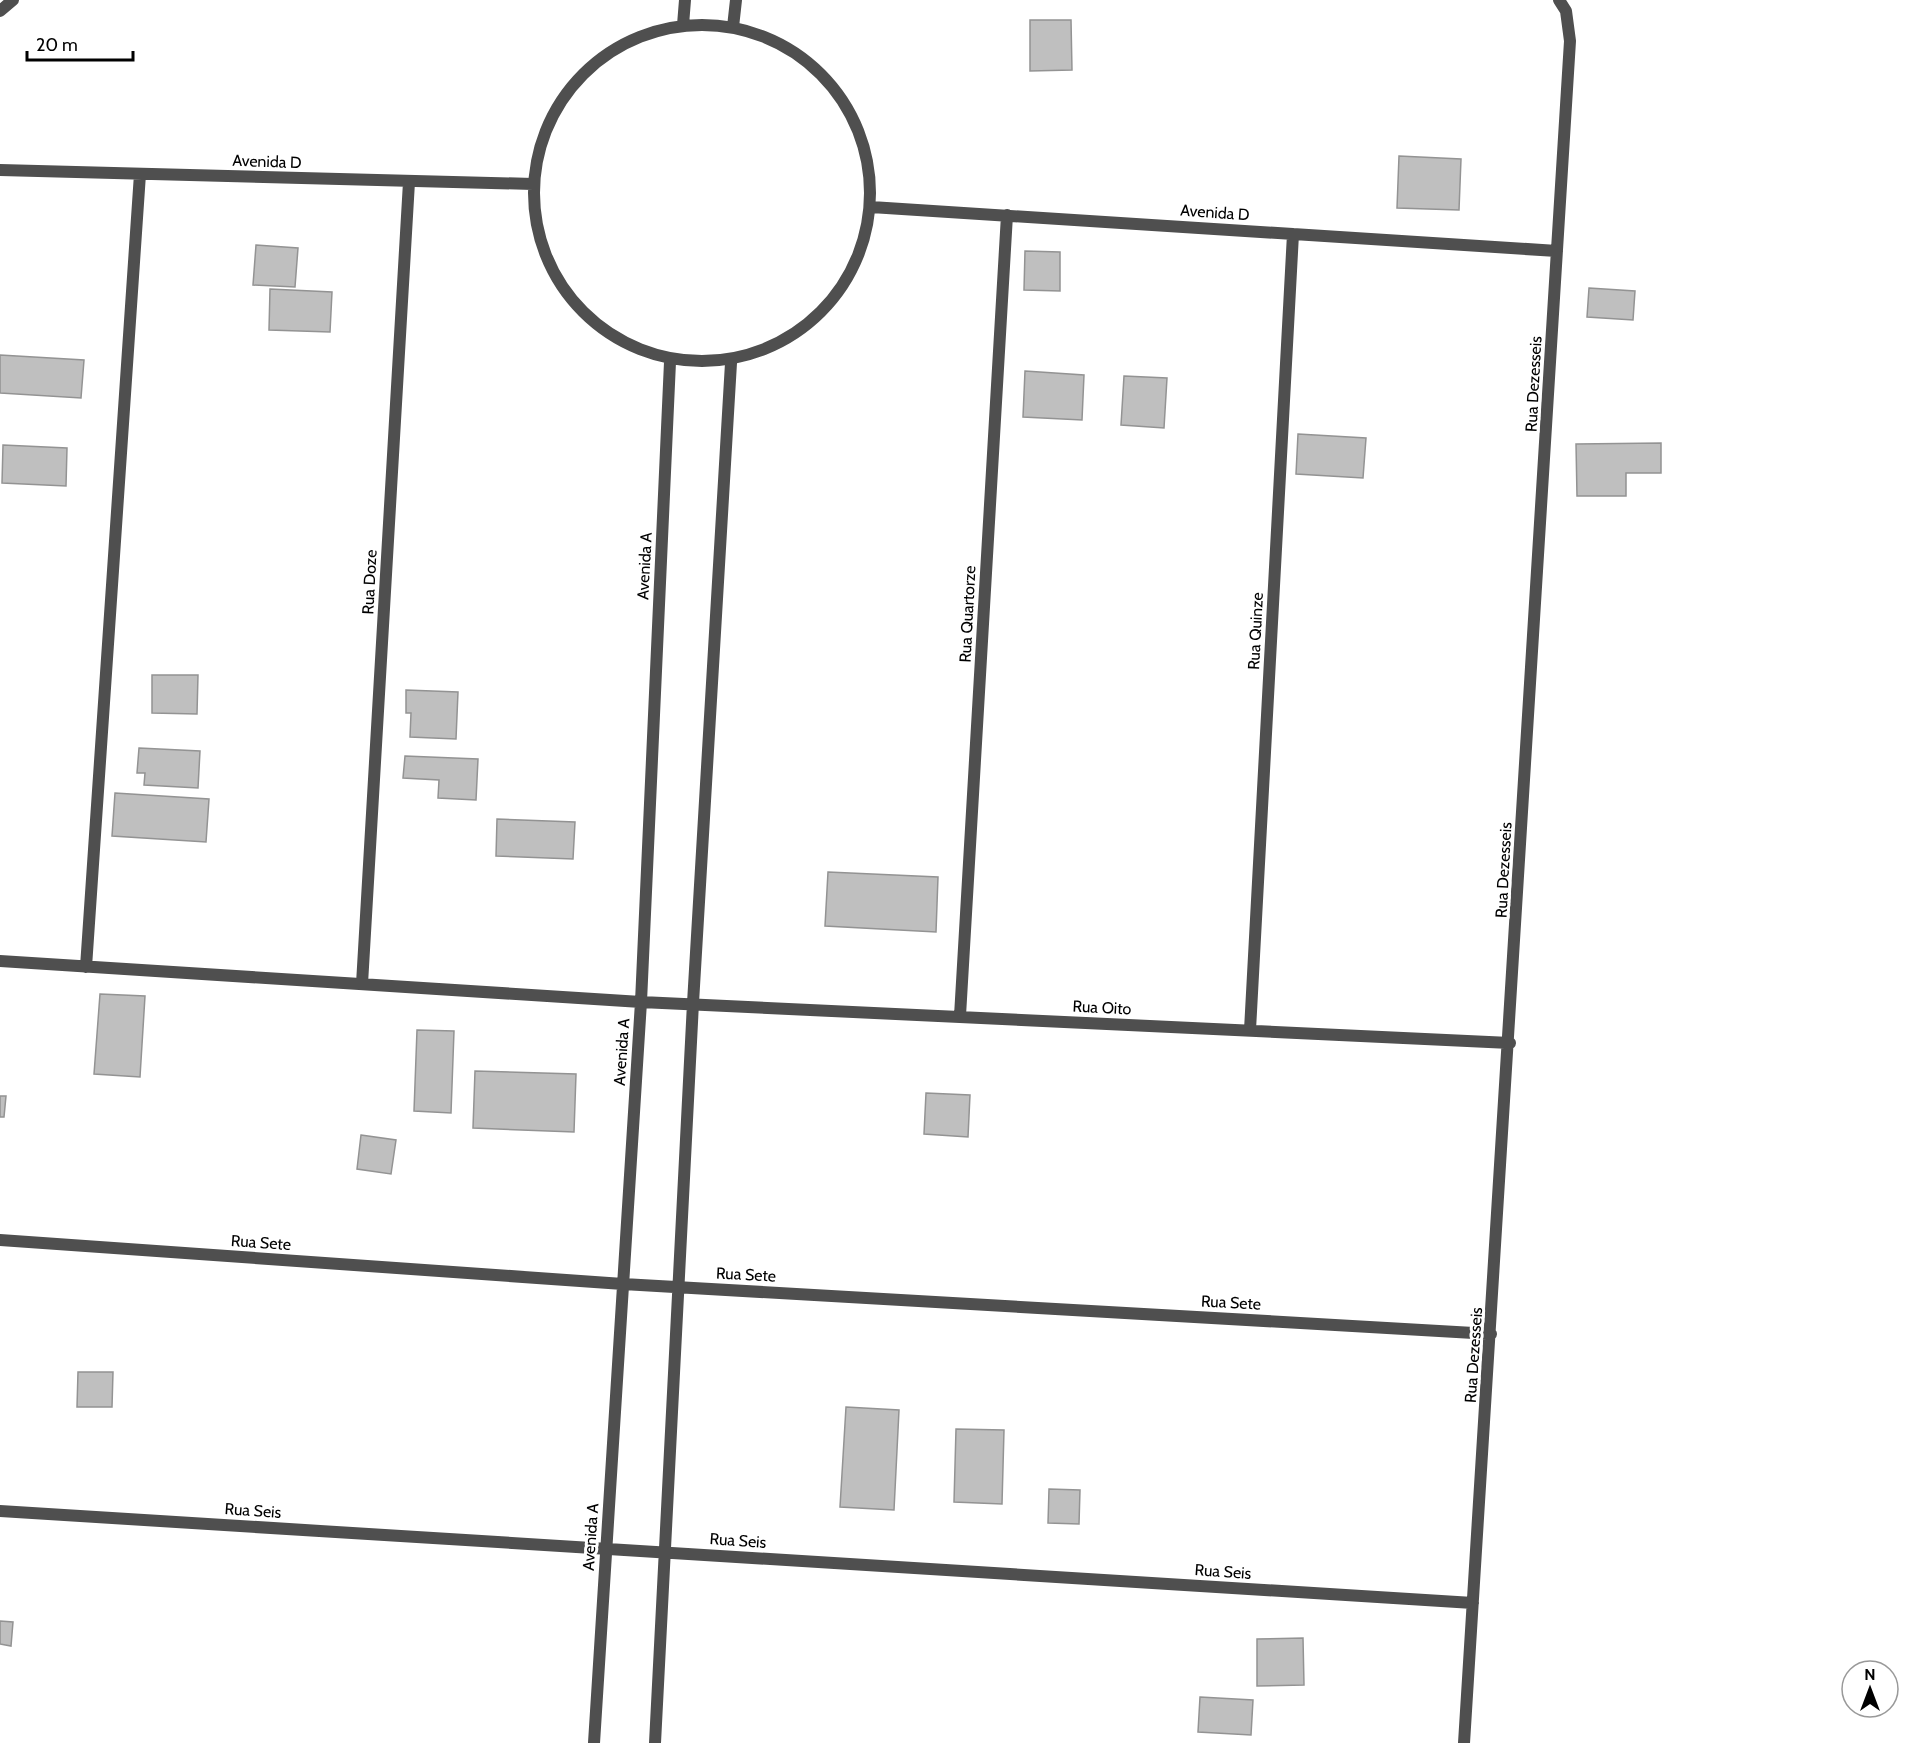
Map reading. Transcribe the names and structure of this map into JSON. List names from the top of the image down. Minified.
{"streets":{"street":["Avenida D","Rua Dezesseis","Avenida A","Rua Doze","Rua Quartorze","Rua Quinze","Rua Oito","Rua Sete","Rua Seis"]},"crossings":[["Avenida D","Rua Dezesseis"],["Avenida D","Rua Doze"],["Avenida D","Rua Quartorze"],["Avenida D","Rua Quinze"],["Rua Dezesseis","Rua Oito"],["Rua Dezesseis","Rua Sete"],["Rua Dezesseis","Rua Seis"],["Avenida A","Rua Oito"],["Avenida A","Rua Sete"],["Avenida A","Rua Seis"],["Rua Doze","Rua Oito"],["Rua Quartorze","Rua Oito"],["Rua Quinze","Rua Oito"]],"scale_bar":"20 m","north":"top"}
